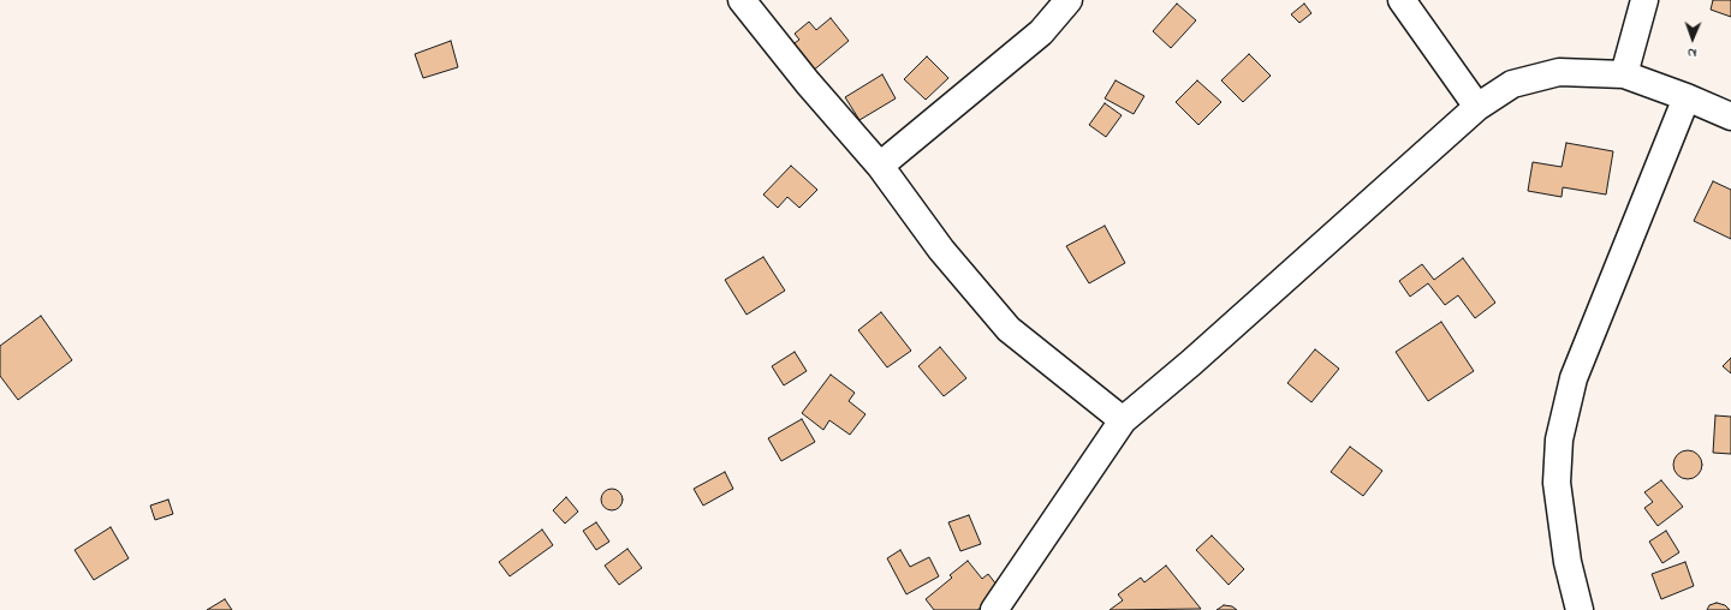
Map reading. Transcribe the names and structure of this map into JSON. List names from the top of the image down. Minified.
{"north":"bottom"}
